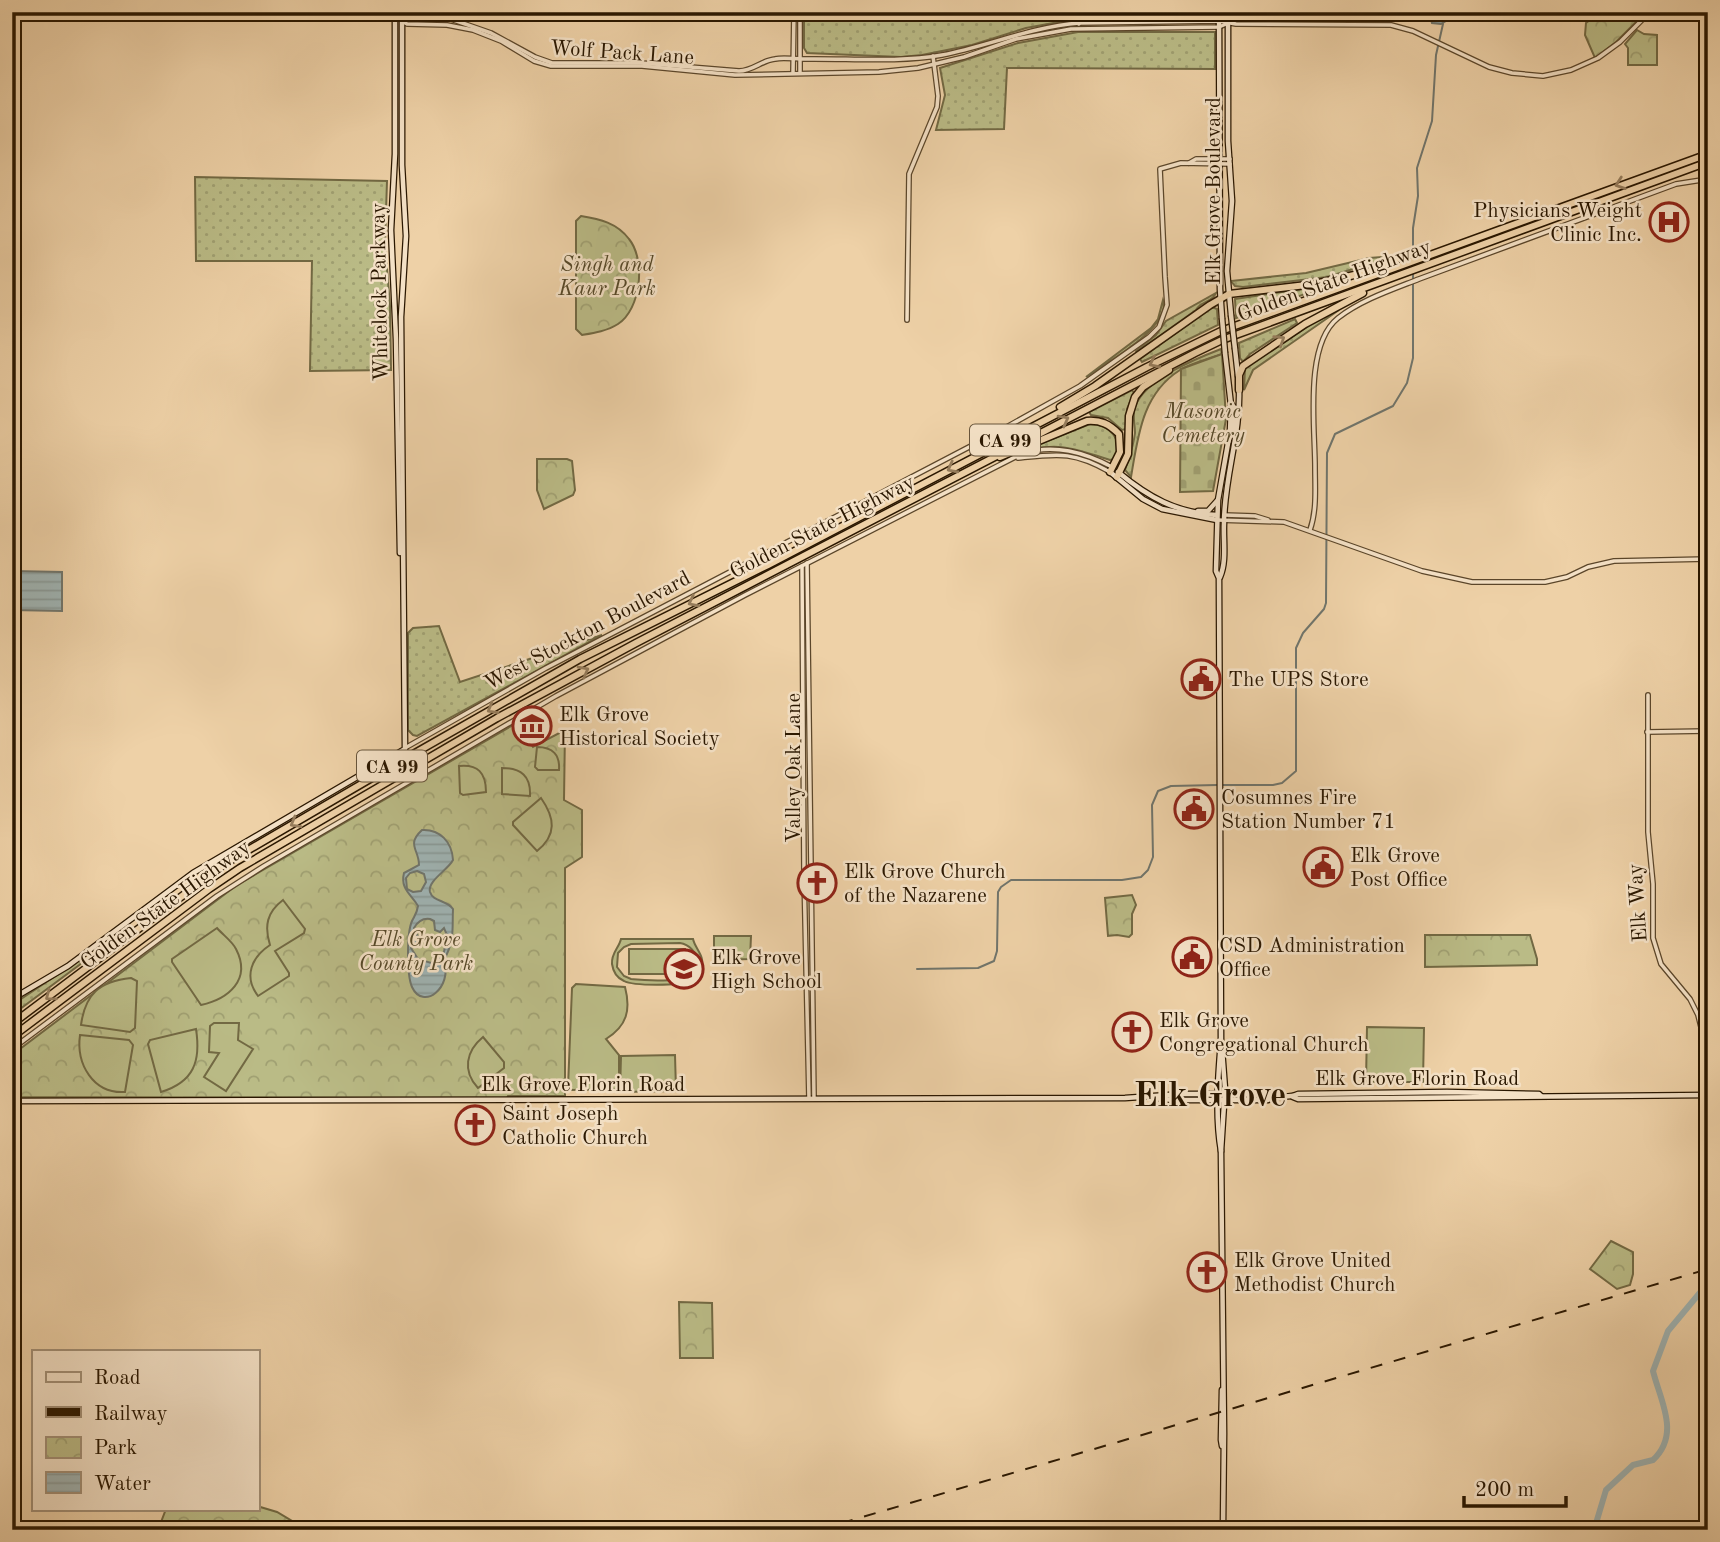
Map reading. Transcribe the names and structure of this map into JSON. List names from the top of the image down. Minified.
{"streets":{"highway":["Golden State Highway","CA 99"],"main road":["Elk Grove Boulevard","Whitelock Parkway","West Stockton Boulevard","Elk Grove Florin Road"],"street":["Wolf Pack Lane","Valley Oak Lane","Elk Way"]},"crossings":[["Wolf Pack Lane","Whitelock Parkway"],["Elk Grove Boulevard","West Stockton Boulevard"],["Elk Grove Boulevard","Elk Grove Florin Road"],["Whitelock Parkway","West Stockton Boulevard"],["Valley Oak Lane","Elk Grove Florin Road"],["Elk Way","Elk Grove Florin Road"]],"districts":["Elk Grove"],"parks":["Singh and Kaur Park","Masonic Cemetery","Elk Grove County Park"],"places":{"hospital":["Physicians Weight Clinic Inc."],"public building":["The UPS Store","Cosumnes Fire Station Number 71","Elk Grove Post Office","CSD Administration Office"],"museum":["Elk Grove Historical Society"],"church":["Elk Grove Church of the Nazarene","Elk Grove Congregational Church","Saint Joseph Catholic Church","Elk Grove United Methodist Church"],"school or university":["Elk Grove High School"]},"legend":["Road","Railway","Park","Water"],"scale_bar":"200 m"}
